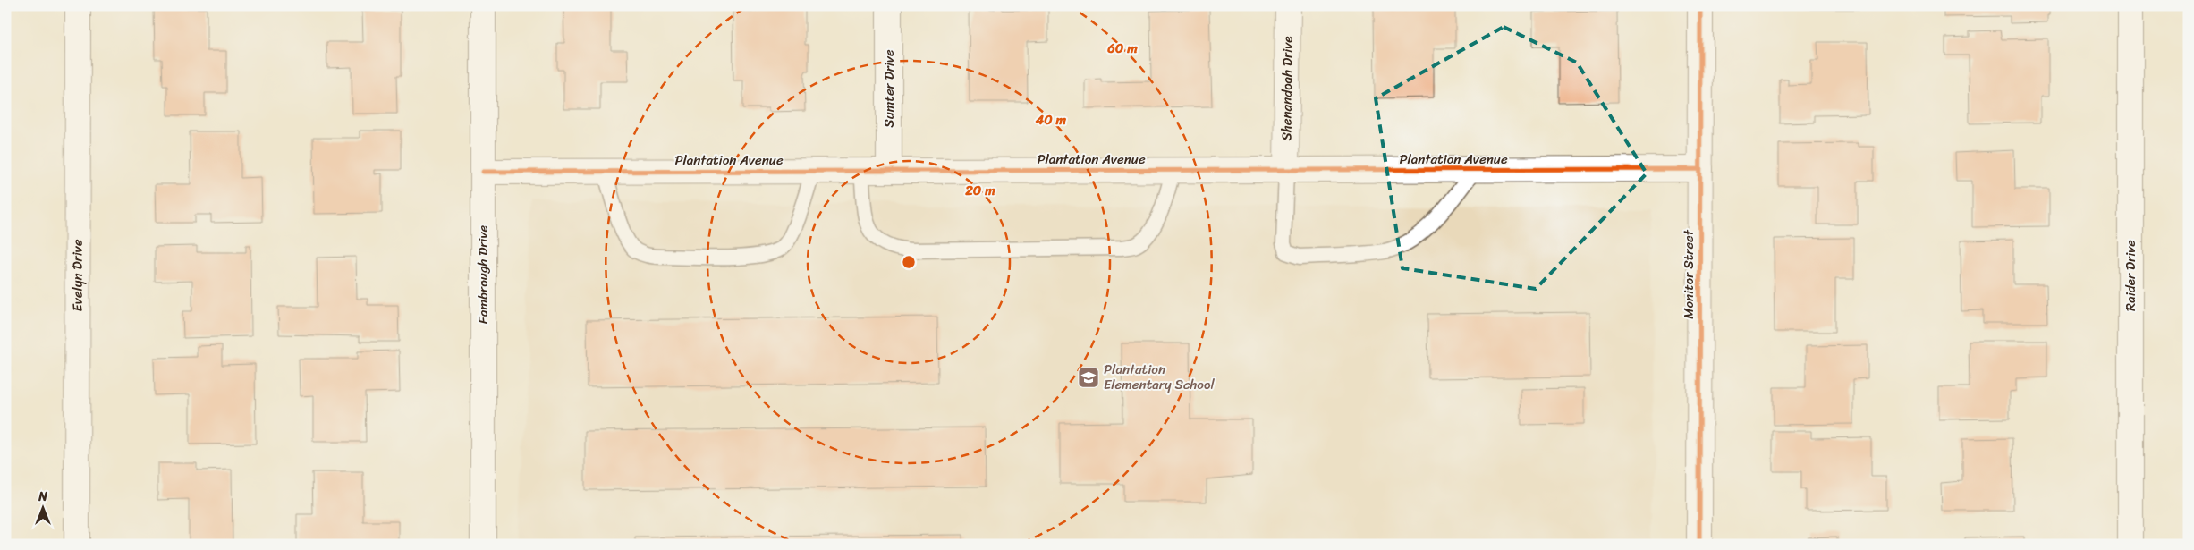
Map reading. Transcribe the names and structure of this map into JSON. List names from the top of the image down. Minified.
{"streets":{"street":["Shenandoah Drive","Sumter Drive","Plantation Avenue","Fambrough Drive","Monitor Street","Evelyn Drive","Raider Drive"]},"crossings":[["Shenandoah Drive","Plantation Avenue"],["Sumter Drive","Plantation Avenue"],["Plantation Avenue","Fambrough Drive"],["Plantation Avenue","Monitor Street"]],"places":{"school or university":["Plantation Elementary School"]},"north":"top","rings":["60 m","40 m","20 m"]}
